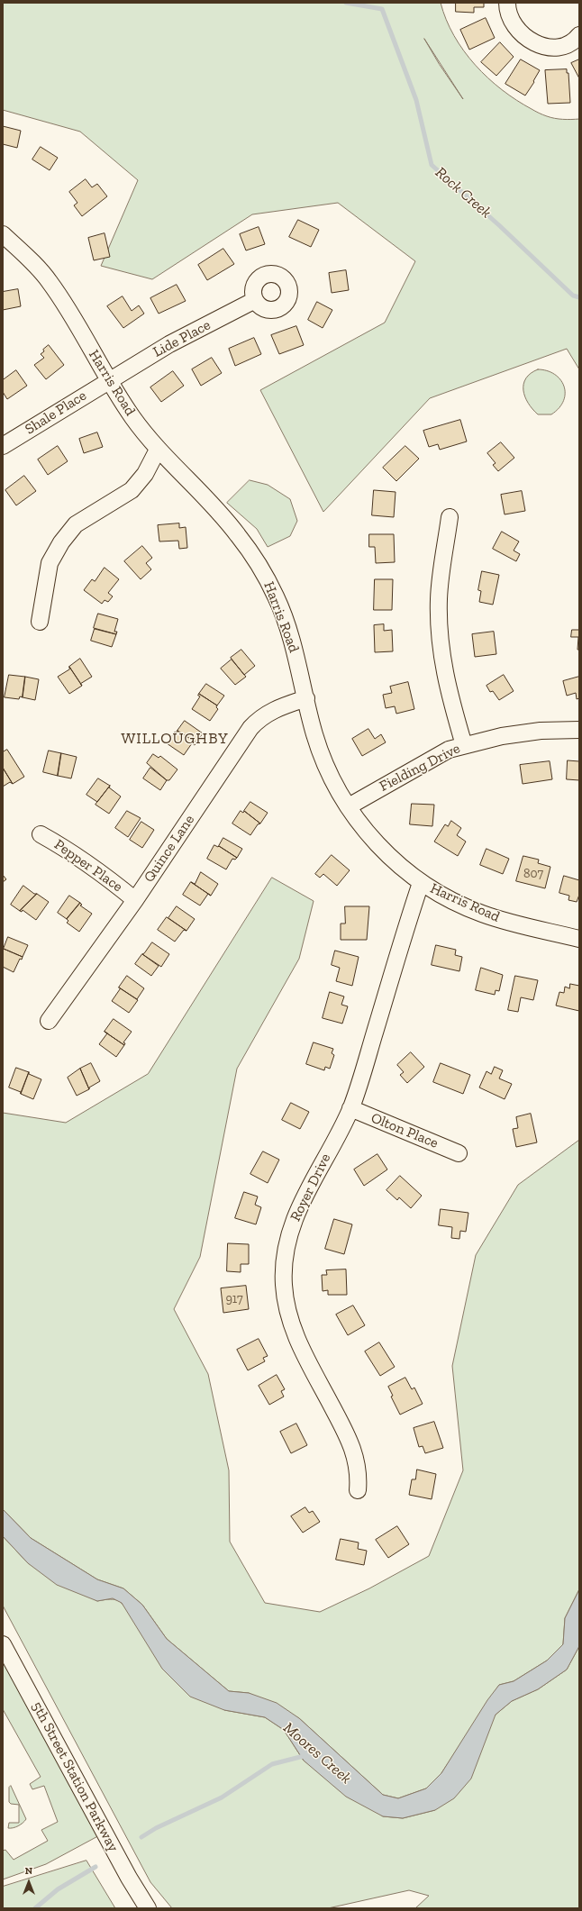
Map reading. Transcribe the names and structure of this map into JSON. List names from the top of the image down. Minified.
{"streets":{"street":["Lide Place","Harris Road","Shale Place","Fielding Drive","Quince Lane","Pepper Place","Olton Place","Royer Drive","5th Street Station Parkway"]},"crossings":[["Lide Place","Harris Road"],["Lide Place","Shale Place"],["Harris Road","Shale Place"],["Harris Road","Fielding Drive"],["Harris Road","Quince Lane"],["Harris Road","Royer Drive"],["Quince Lane","Pepper Place"],["Olton Place","Royer Drive"]],"districts":["WILLOUGHBY"],"water":["Rock Creek","Moores Creek"],"house_numbers":["807","917"],"north":"top"}
